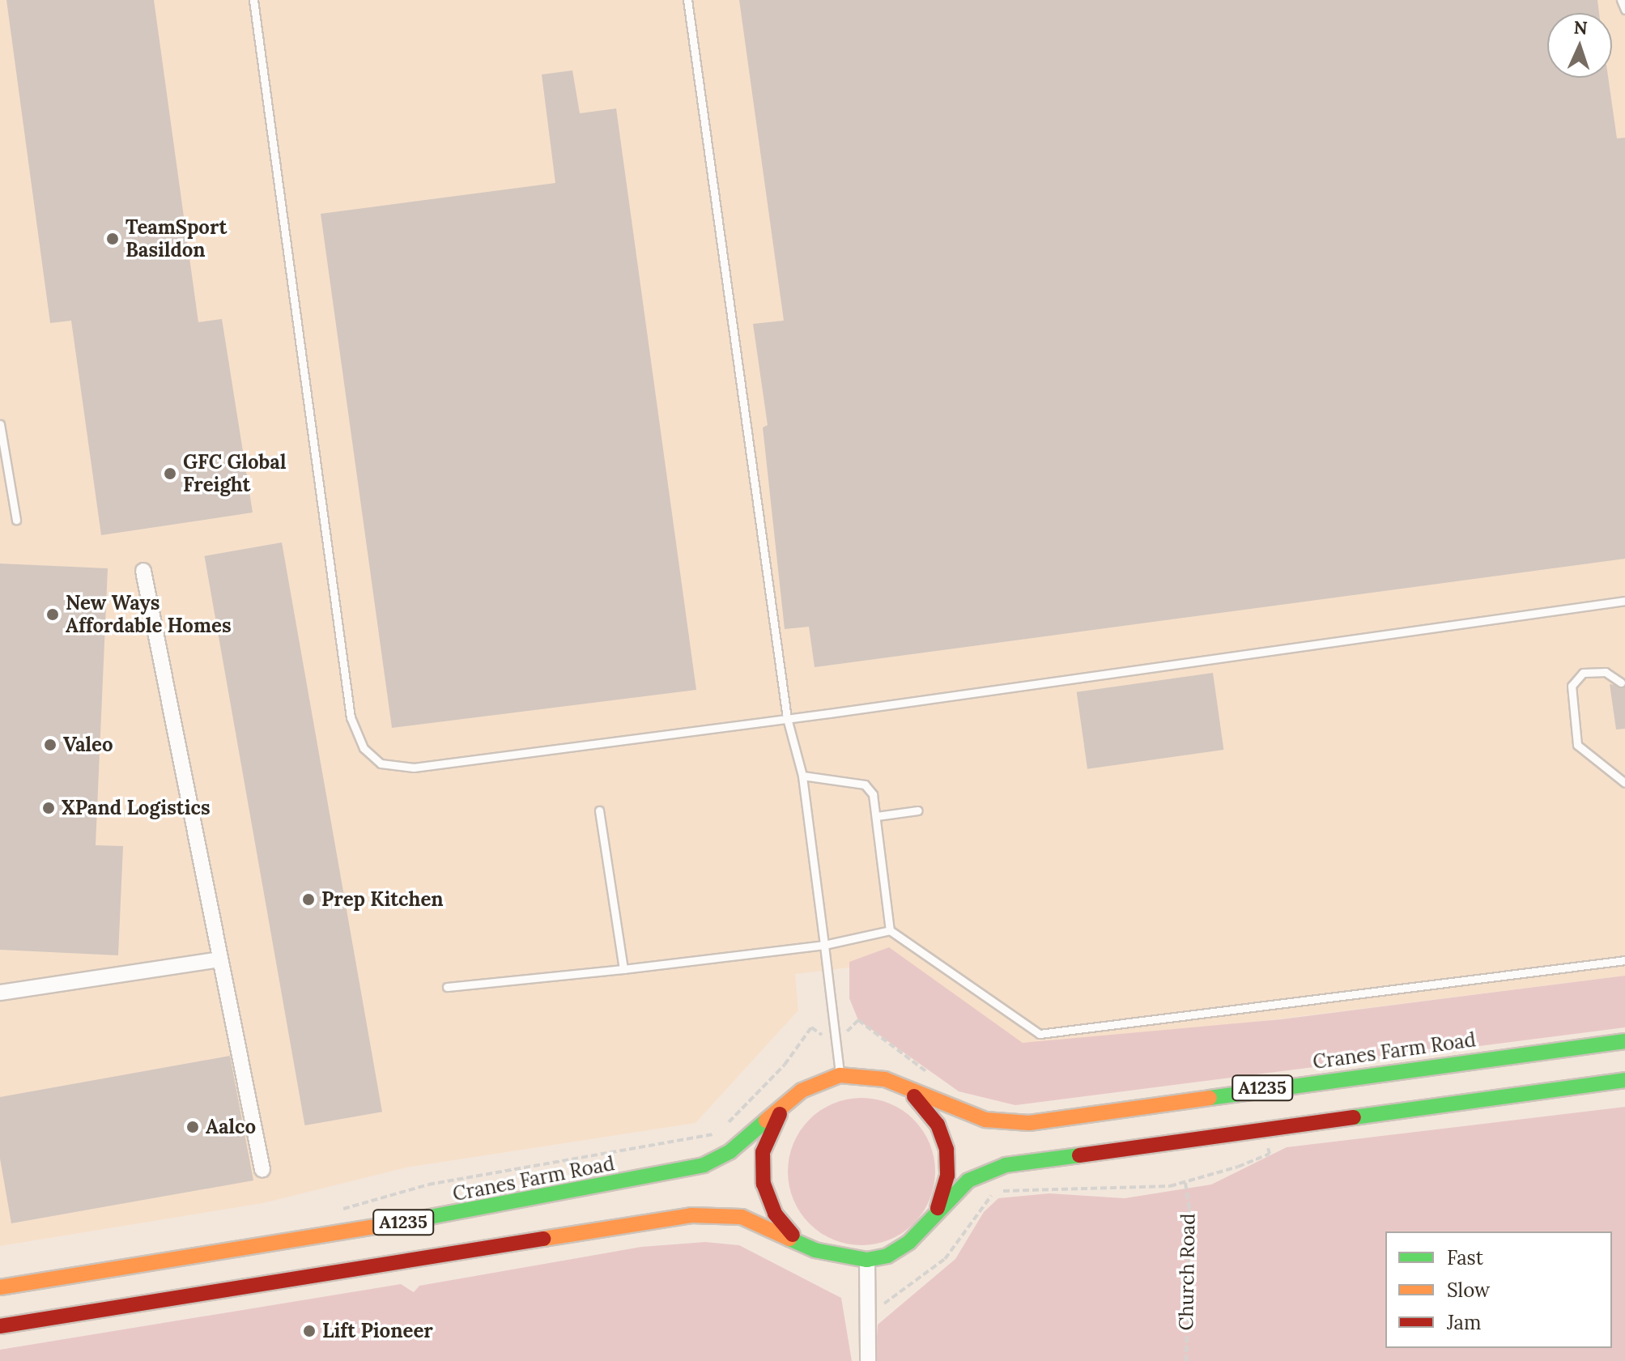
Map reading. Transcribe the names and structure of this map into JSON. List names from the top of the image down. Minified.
{"streets":{"main road":["Cranes Farm Road","A1235"],"path":["Church Road"]},"places":["TeamSport Basildon","GFC Global Freight","New Ways Affordable Homes","Valeo","XPand Logistics","Prep Kitchen","Aalco","Lift Pioneer"],"legend":["Fast","Slow","Jam"],"north":"top"}
